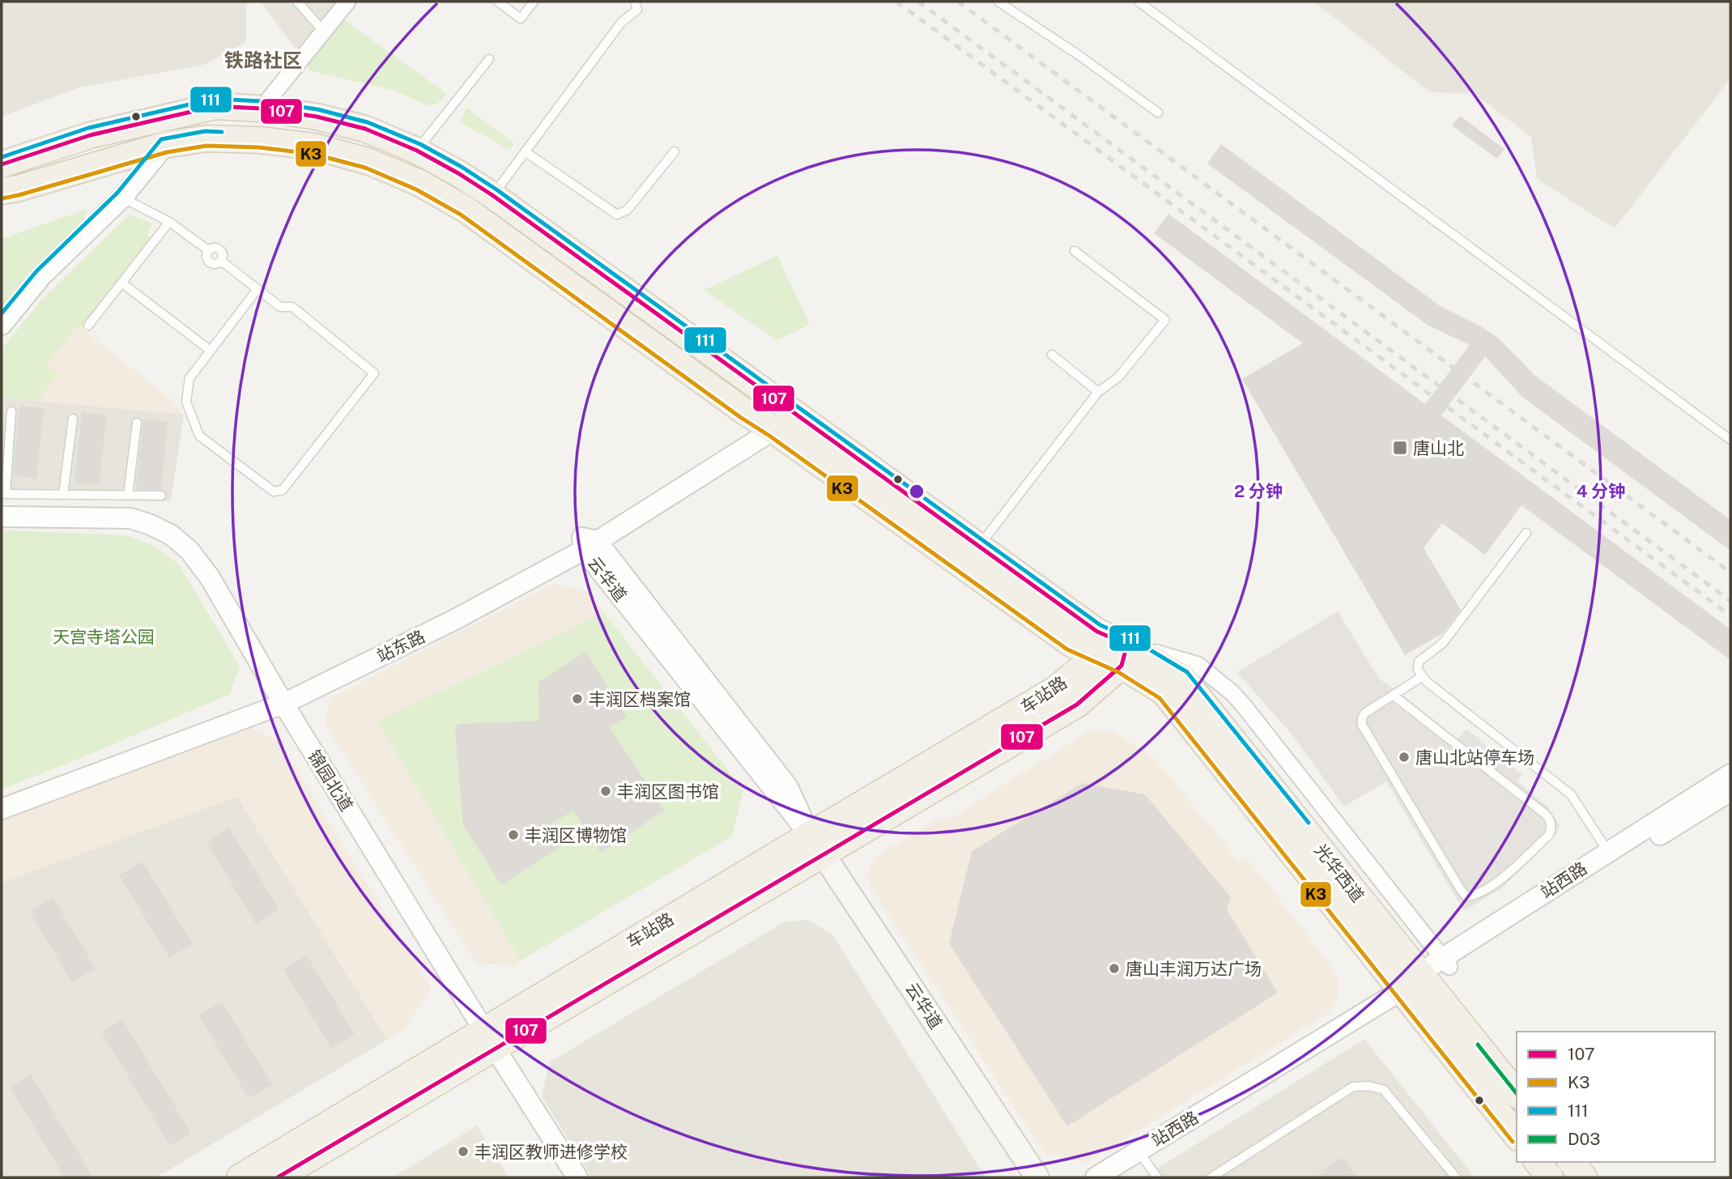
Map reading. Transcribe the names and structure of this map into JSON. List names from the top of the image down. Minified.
{"streets":{"main road":["云华道","车站路","光华西道"],"street":["站东路","锦园北道","站西路"]},"crossings":[["云华道","站东路"],["云华道","车站路"],["站东路","锦园北道"],["站东路","光华西道"],["车站路","锦园北道"],["车站路","光华西道"],["光华西道","站西路"]],"districts":["铁路社区"],"parks":["天宫寺塔公园"],"places":{"transit":["唐山北"],"other":["丰润区档案馆","唐山北站停车场","丰润区图书馆","丰润区博物馆","唐山丰润万达广场","丰润区教师进修学校"]},"lines":["transit line 111","transit line 107","transit line K3","transit line D03"],"legend":["107","K3","111","D03"],"rings":["2 分钟","4 分钟"]}
